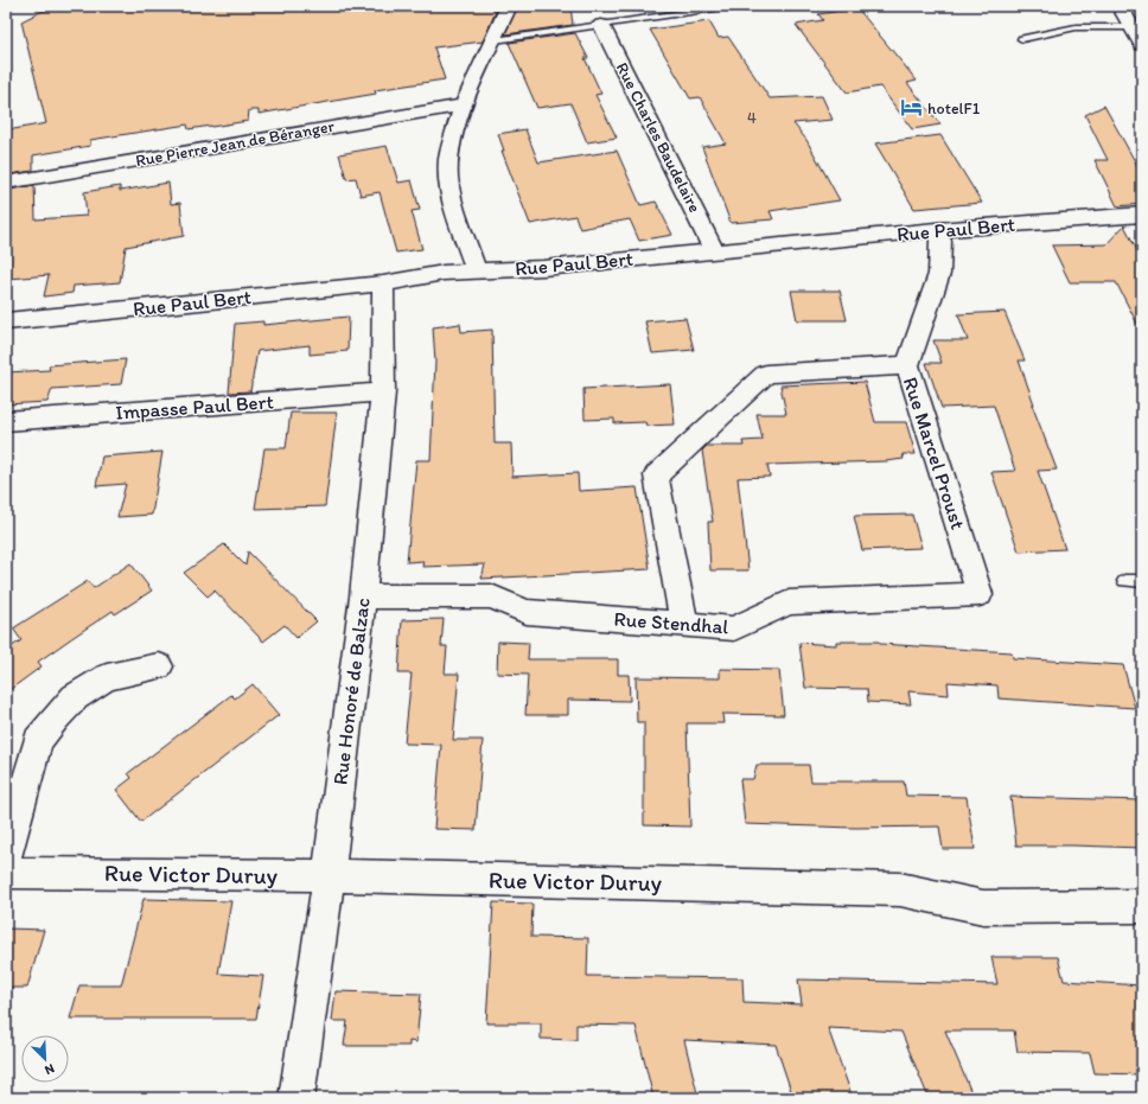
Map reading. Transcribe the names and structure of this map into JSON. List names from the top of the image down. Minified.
{"streets":{"street":["Rue Charles Baudelaire","Rue Pierre Jean de Béranger","Rue Paul Bert","Impasse Paul Bert","Rue Marcel Proust","Rue Stendhal","Rue Honoré de Balzac","Rue Victor Duruy"]},"crossings":[["Rue Charles Baudelaire","Rue Paul Bert"],["Rue Paul Bert","Rue Marcel Proust"],["Rue Paul Bert","Rue Honoré de Balzac"],["Impasse Paul Bert","Rue Honoré de Balzac"],["Rue Marcel Proust","Rue Stendhal"],["Rue Stendhal","Rue Honoré de Balzac"],["Rue Honoré de Balzac","Rue Victor Duruy"]],"places":{"hotel":["hotelF1"]},"house_numbers":["4"],"north":"bottom right"}
